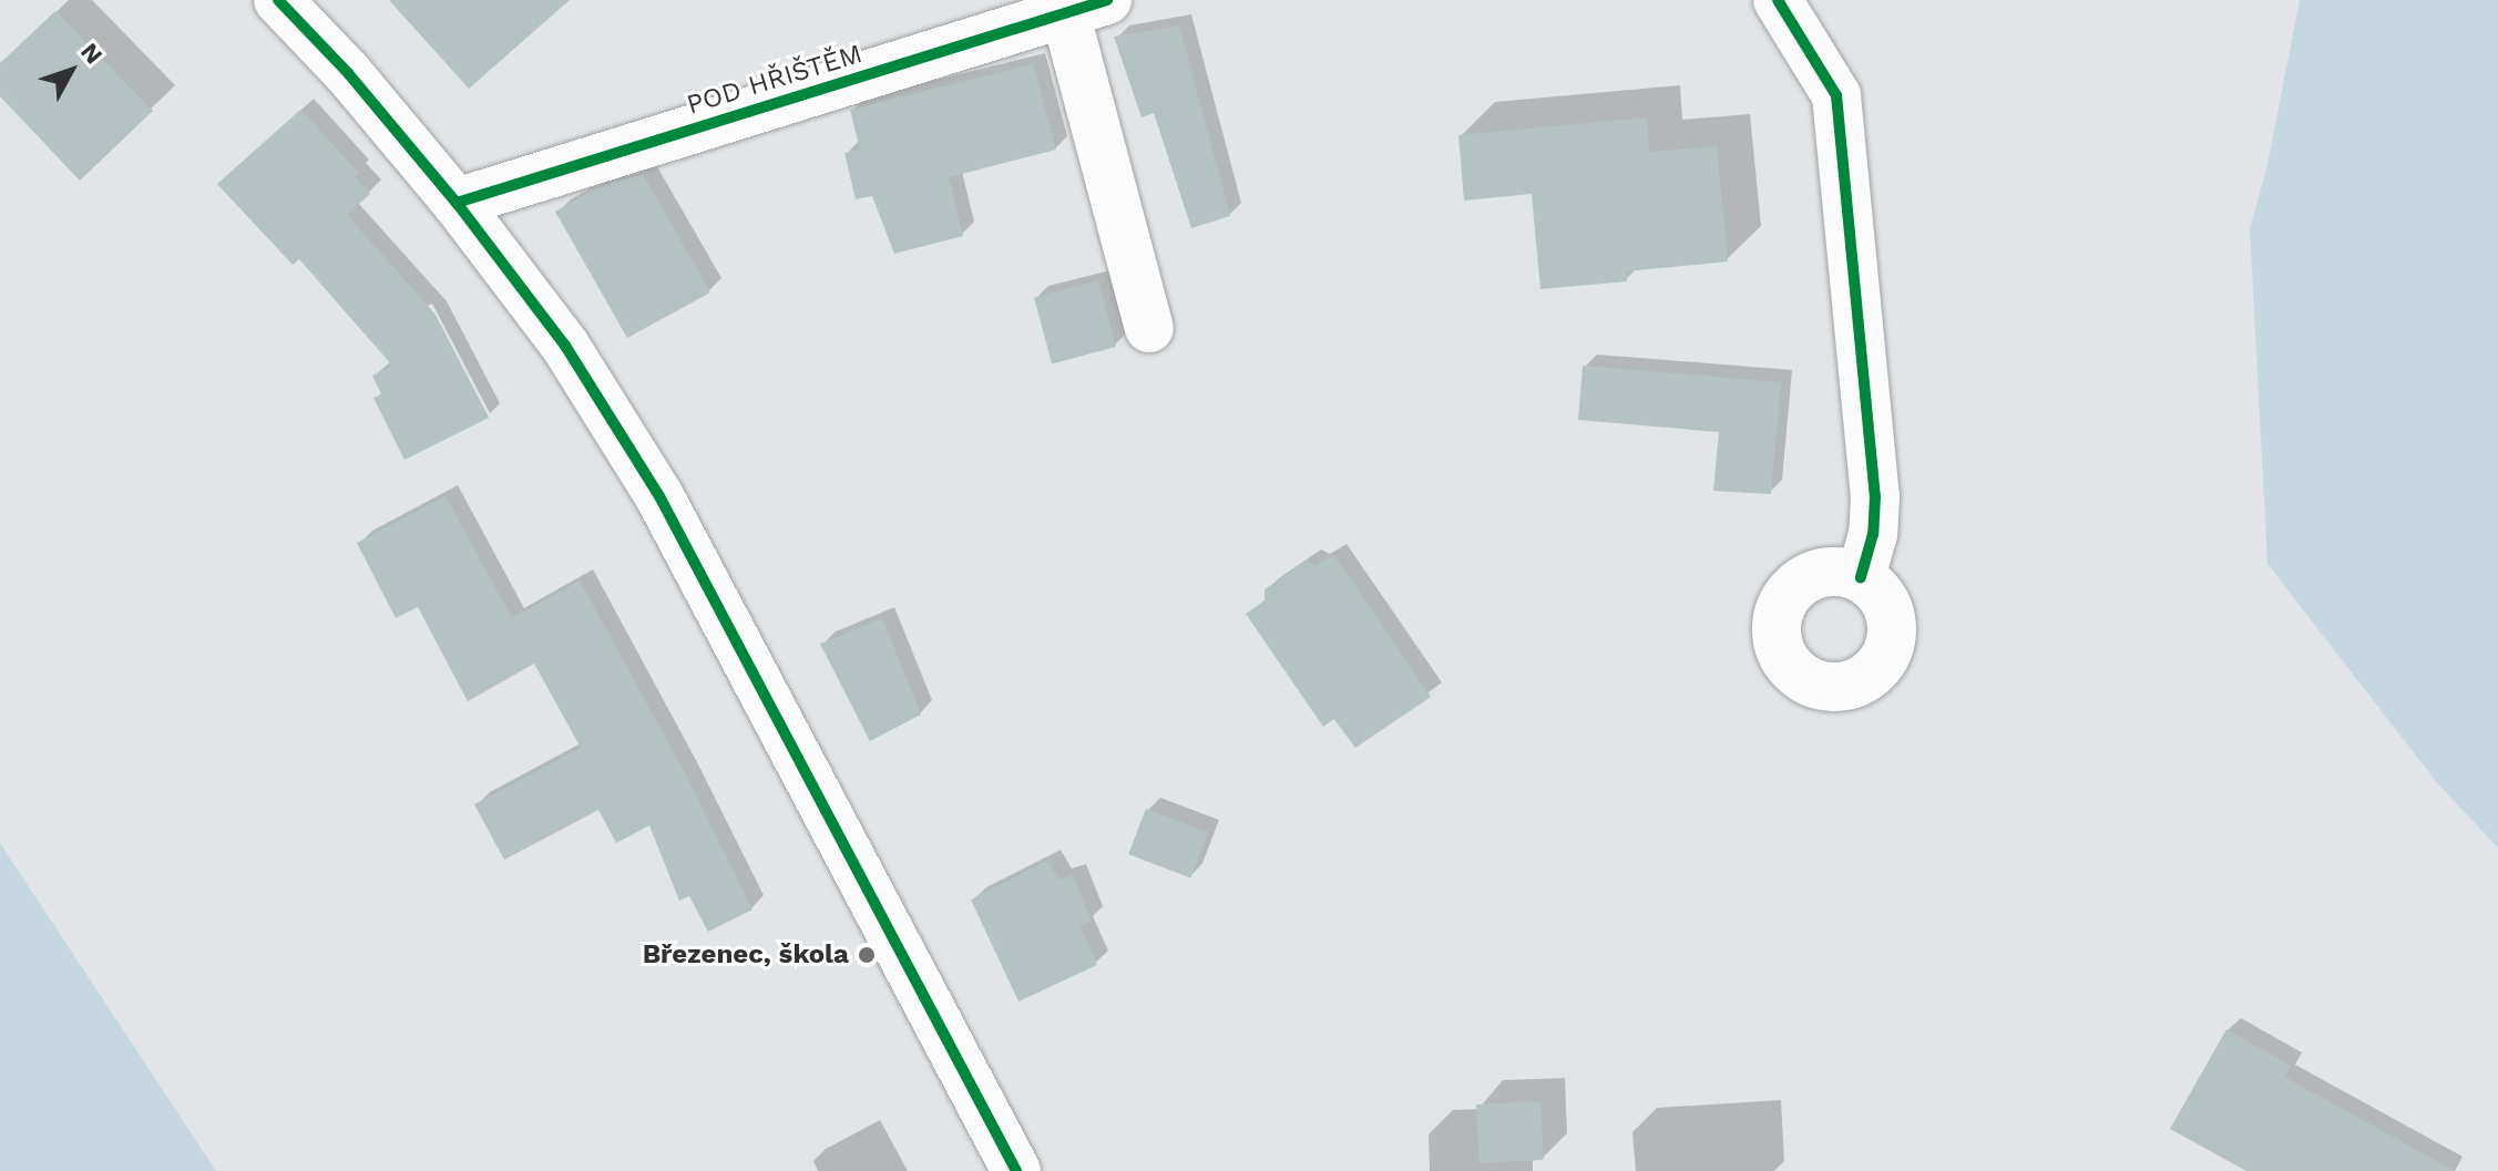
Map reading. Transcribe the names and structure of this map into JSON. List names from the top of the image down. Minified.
{"streets":{"street":["POD HŘIŠTĚM"]},"places":["Březenec, škola"],"north":"top right"}
